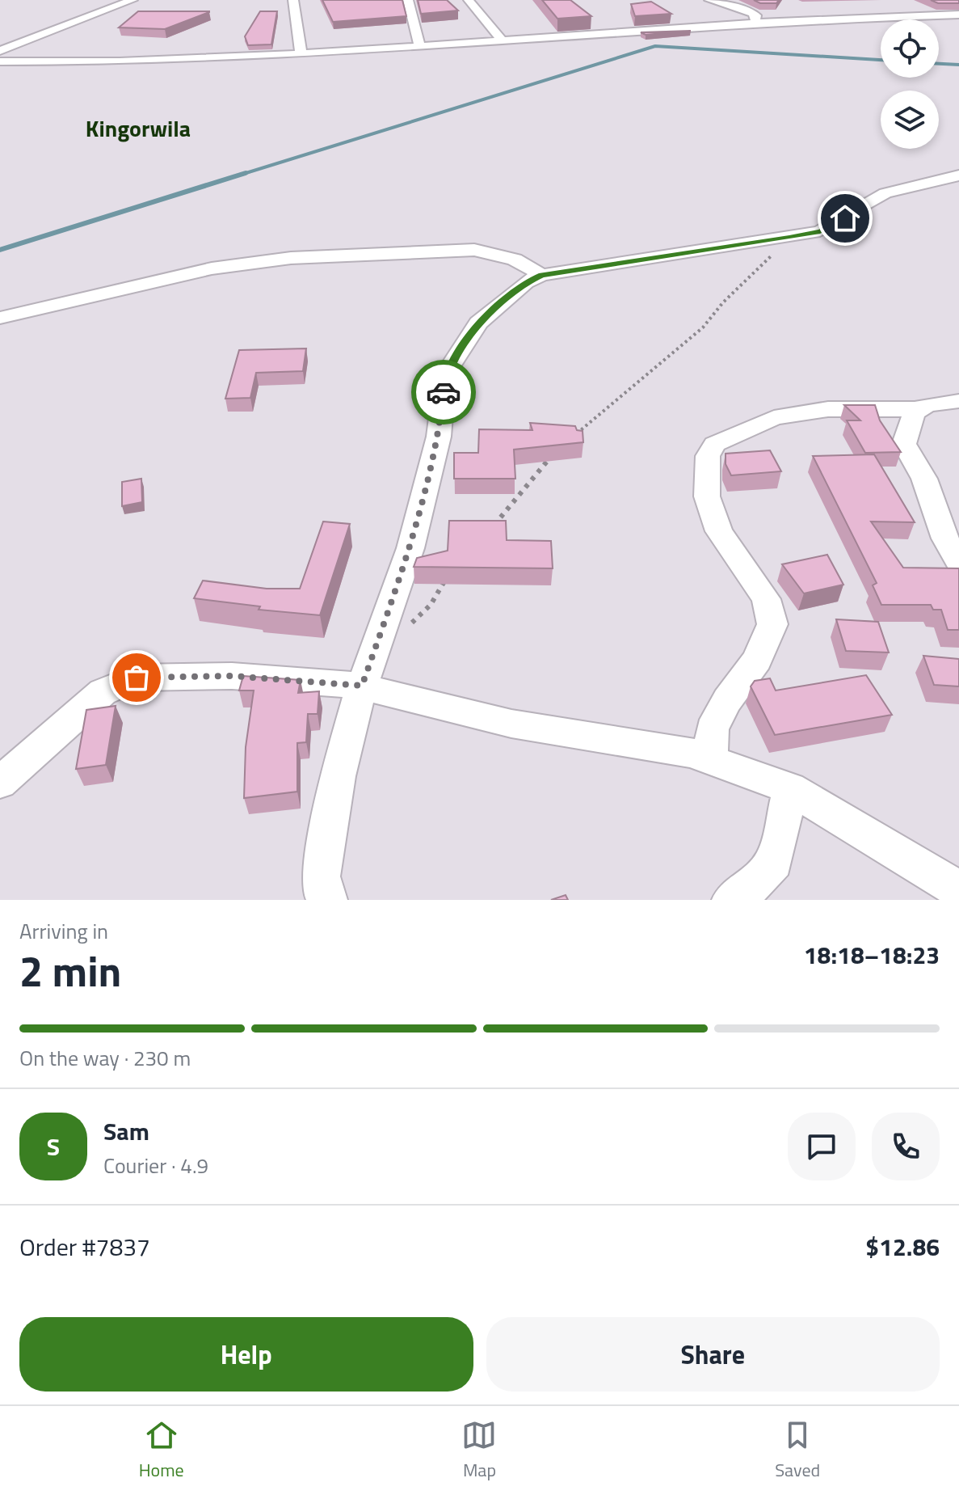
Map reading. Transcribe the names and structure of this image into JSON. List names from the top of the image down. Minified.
{"districts":["Kingorwila"],"page":{"heading":["2 min","Arriving in","18:18–18:23"],"panel":["Sam","Courier · 4.9","Order #7837","$12.86"],"bar":"On the way · 230 m","round":"S","buttons":["Help","Share"],"tabs":["Home","Map","Saved"]}}
